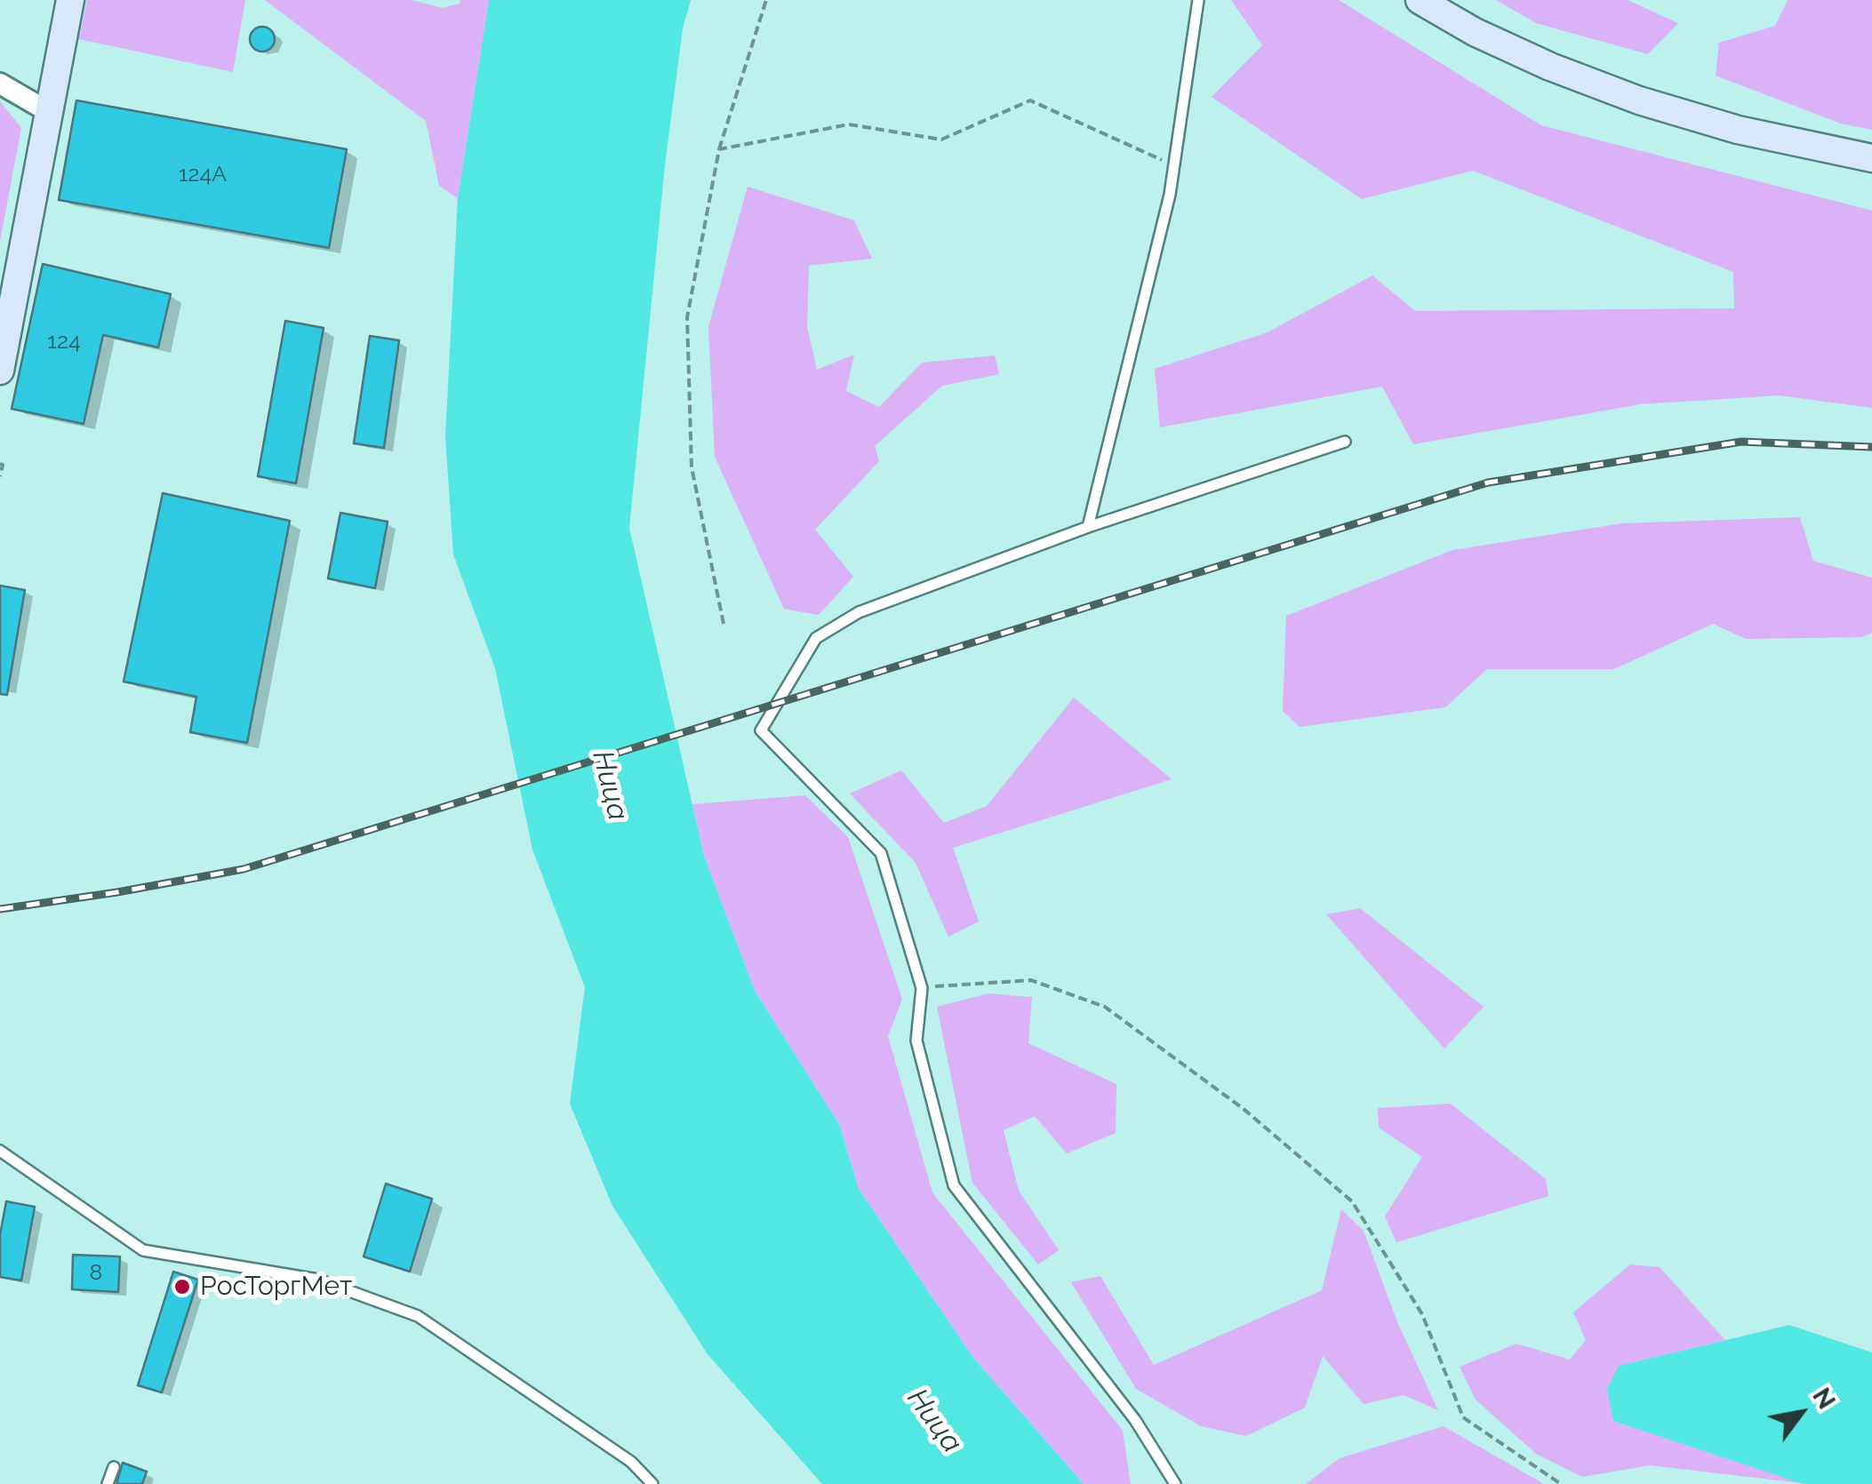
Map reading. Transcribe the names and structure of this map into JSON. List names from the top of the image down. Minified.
{"water":["Ница"],"places":["РосТоргМет"],"house_numbers":["124А","124","8"],"north":"top right"}
